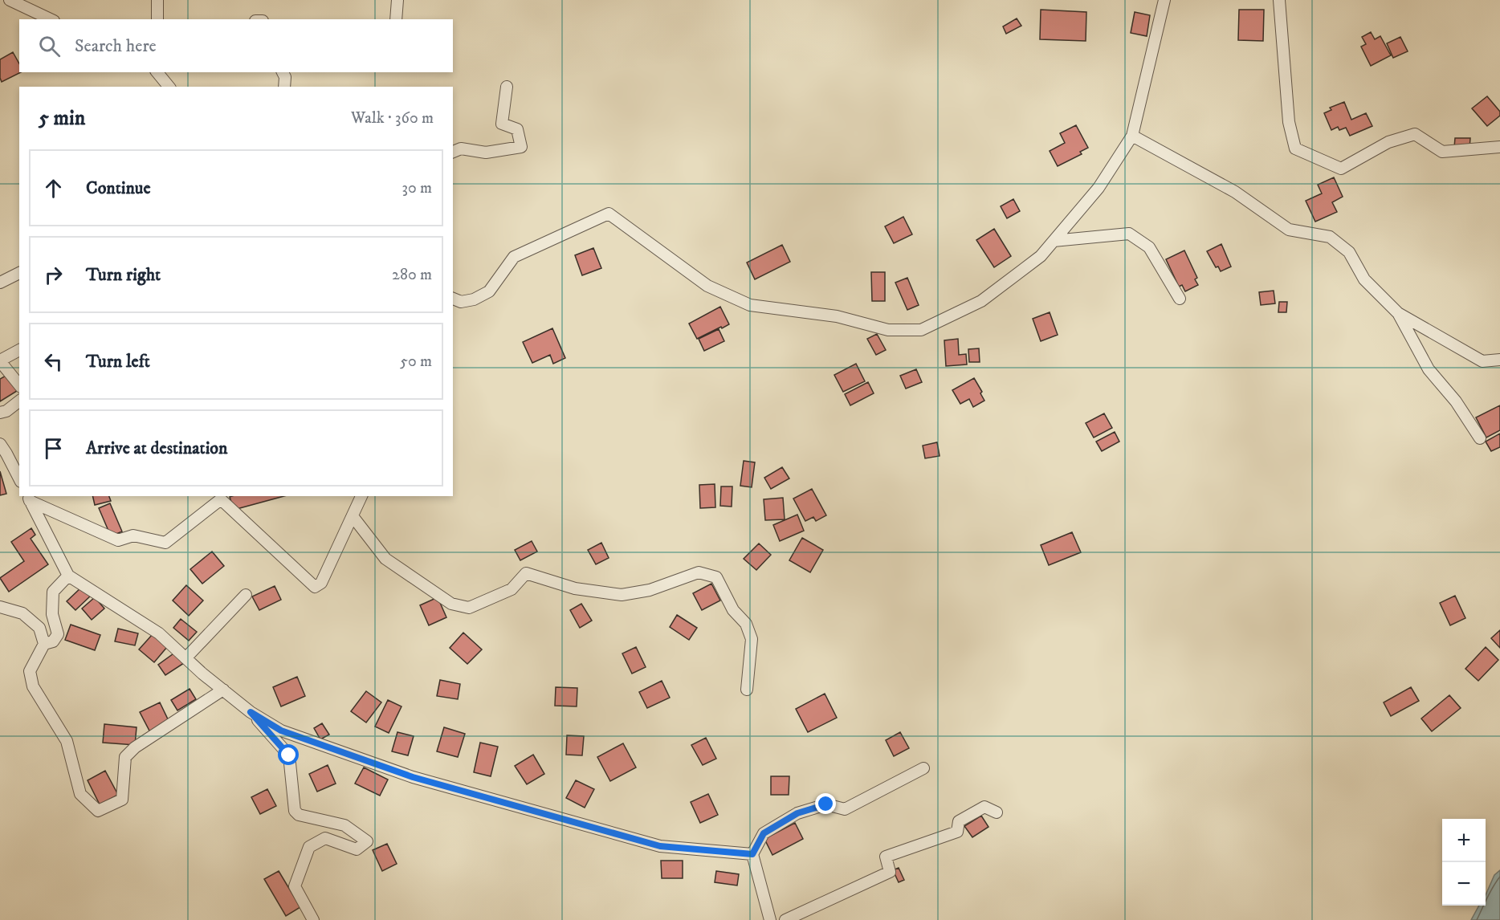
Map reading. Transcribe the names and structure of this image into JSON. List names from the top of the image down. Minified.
{"page":{"search":"Search here","heading":["5 min","Walk · 360 m"],"list":[["Continue","30 m"],["Turn right","280 m"],["Turn left","50 m"],"Arrive at destination"],"map_buttons":["+","−"]}}
